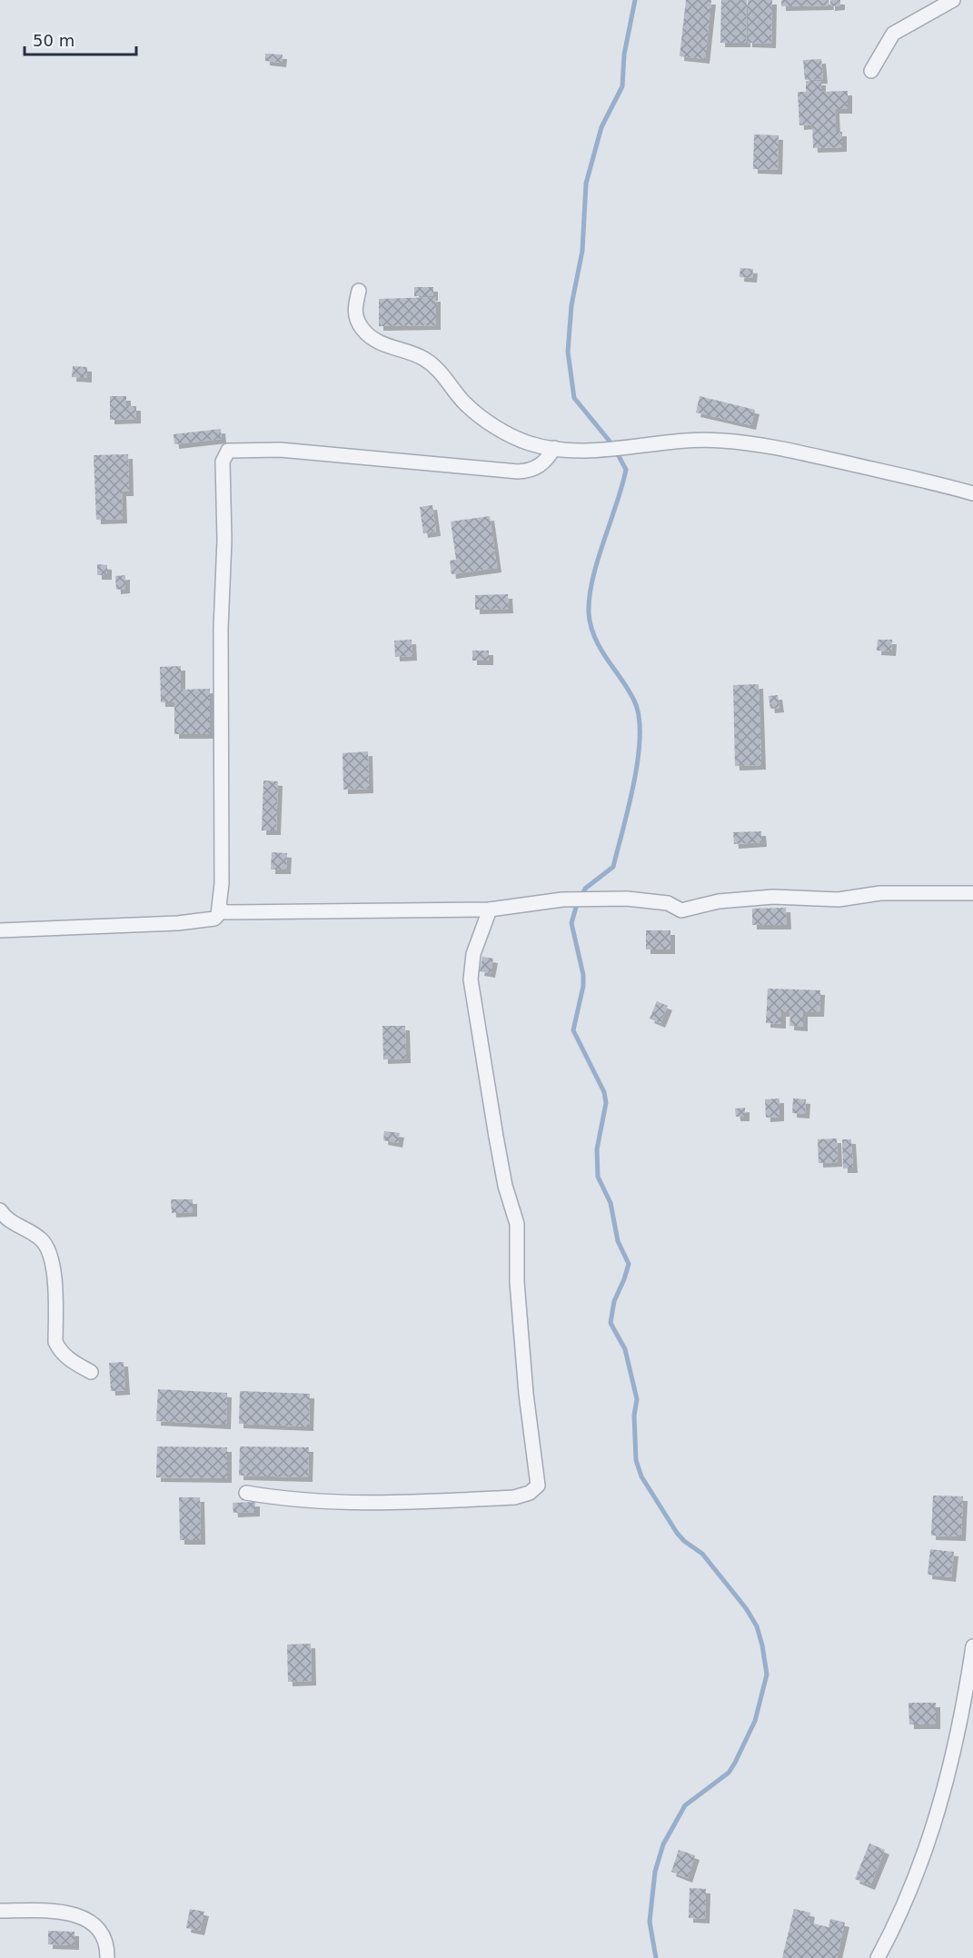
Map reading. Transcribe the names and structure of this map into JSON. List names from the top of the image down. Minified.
{"scale_bar":"50 m"}
